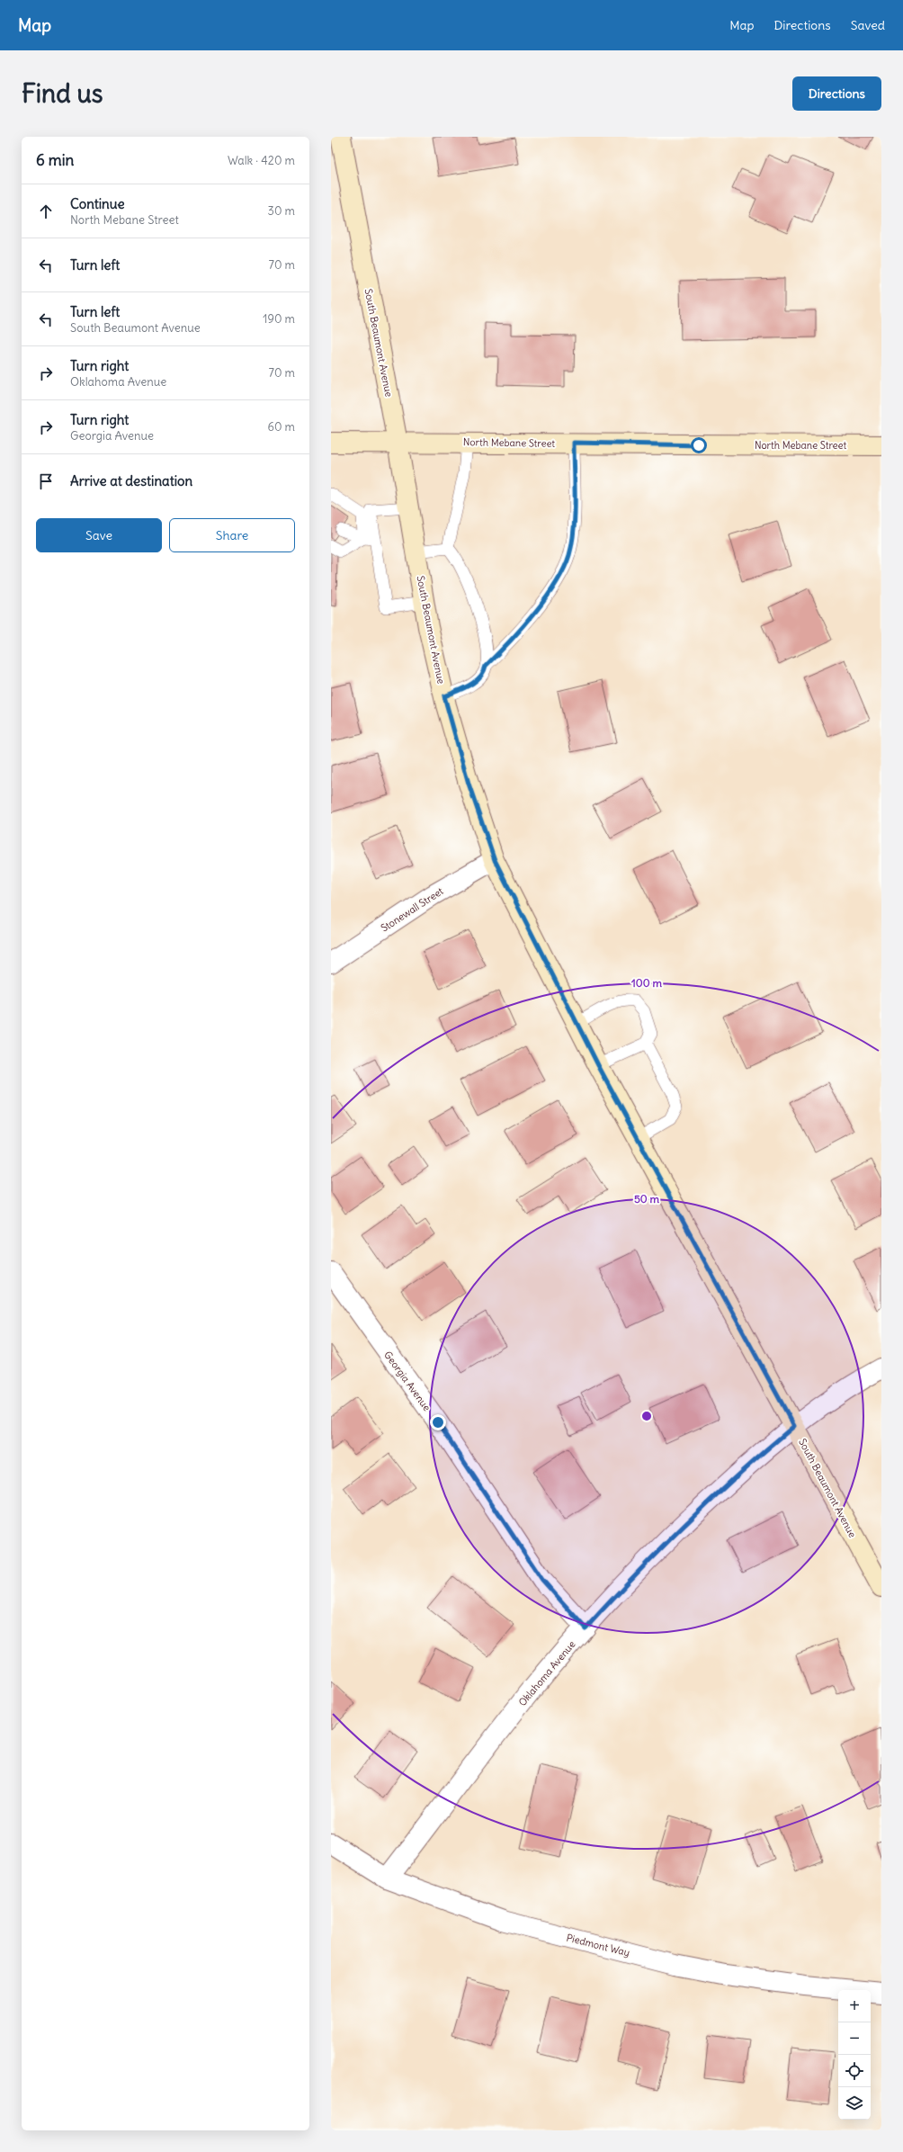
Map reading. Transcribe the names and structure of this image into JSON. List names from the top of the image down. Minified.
{"streets":{"street":["South Beaumont Avenue","North Mebane Street","Stonewall Street","Georgia Avenue","Oklahoma Avenue","Piedmont Way"]},"crossings":[["South Beaumont Avenue","North Mebane Street"],["South Beaumont Avenue","Stonewall Street"],["South Beaumont Avenue","Oklahoma Avenue"],["Georgia Avenue","Oklahoma Avenue"],["Oklahoma Avenue","Piedmont Way"]],"page":{"header":"Map","nav":["Map","Directions","Saved"],"buttons":["Directions",["Save","Share"]],"title":"Find us","heading":["6 min","Walk · 420 m"],"list":[["Continue","North Mebane Street","30 m"],["Turn left","70 m"],["Turn left","South Beaumont Avenue","190 m"],["Turn right","Oklahoma Avenue","70 m"],["Turn right","Georgia Avenue","60 m"],"Arrive at destination"],"map_buttons":["+","−"]},"rings":["100 m","50 m"]}
